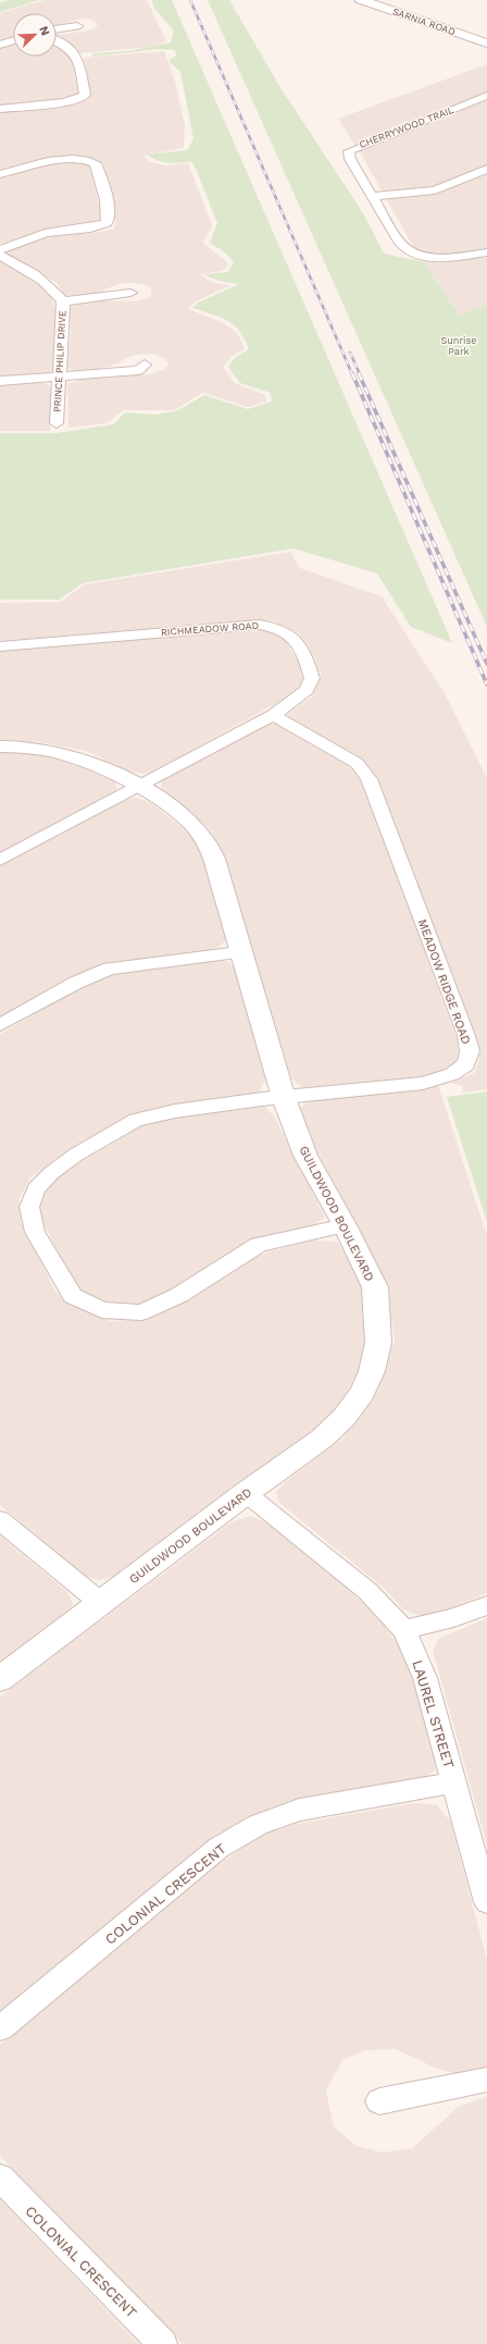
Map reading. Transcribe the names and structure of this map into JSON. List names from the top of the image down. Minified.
{"streets":{"street":["SARNIA ROAD","CHERRYWOOD TRAIL","PRINCE PHILIP DRIVE","RICHMEADOW ROAD","MEADOW RIDGE ROAD","GUILDWOOD BOULEVARD","LAUREL STREET","COLONIAL CRESCENT"]},"crossings":[["RICHMEADOW ROAD","MEADOW RIDGE ROAD"],["RICHMEADOW ROAD","GUILDWOOD BOULEVARD"],["MEADOW RIDGE ROAD","GUILDWOOD BOULEVARD"],["GUILDWOOD BOULEVARD","LAUREL STREET"],["LAUREL STREET","COLONIAL CRESCENT"]],"parks":["Sunrise Park"],"north":"top right"}
